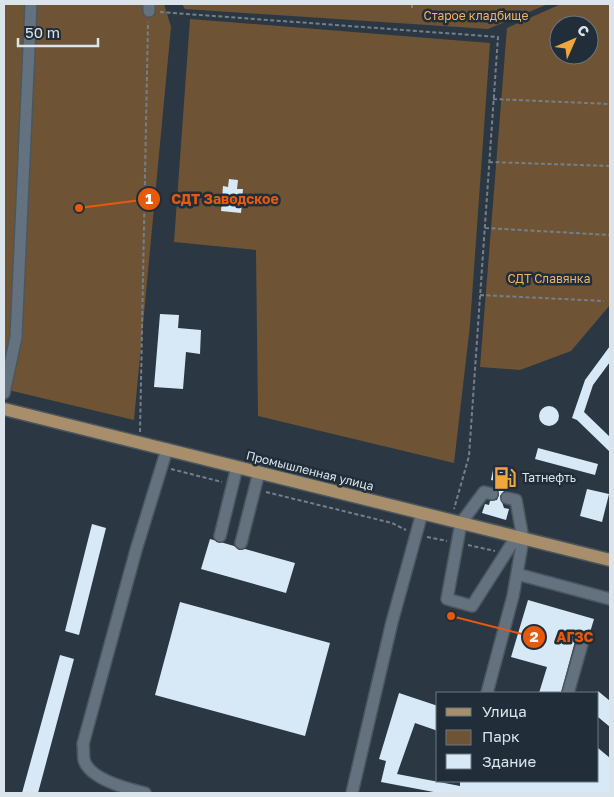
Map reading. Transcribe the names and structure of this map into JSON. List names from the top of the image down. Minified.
{"streets":{"main road":["Промышленная улица"]},"parks":["Старое кладбище","СДТ Славянка"],"places":{"other":["СДТ Заводское","АГЗС"],"fuel station":["Татнефть"]},"legend":["Улица","Парк","Здание"],"scale_bar":"50 m","north":"top right"}
